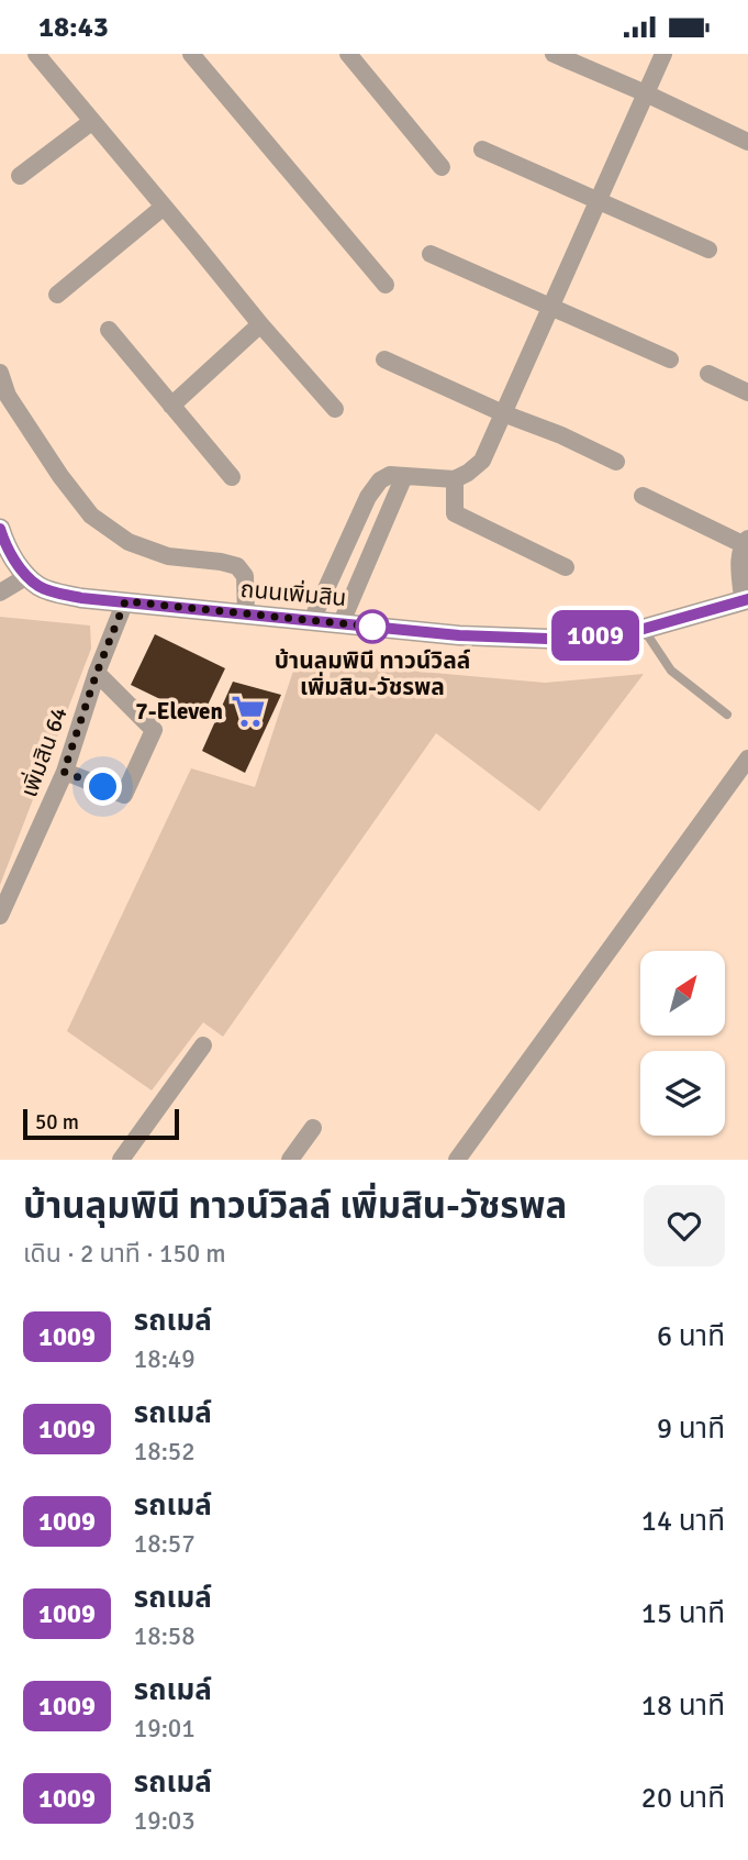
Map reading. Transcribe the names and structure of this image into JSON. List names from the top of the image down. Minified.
{"streets":{"street":["ถนนเพิ่มสิน","เพิ่มสิน 64"]},"crossings":[["ถนนเพิ่มสิน","เพิ่มสิน 64"]],"places":{"other":["บ้านลุมพินี ทาวน์วิลล์ เพิ่มสิน-วัชรพล"],"supermarket":["7-Eleven"]},"lines":["bus line 1009"],"scale_bar":"50 m","north":"top right","page":{"status":"18:43","on_map":"1009","scale":"50 m","heading":["บ้านลุมพินี ทาวน์วิลล์ เพิ่มสิน-วัชรพล","เดิน · 2 นาที · 150 m"],"list":[{"mark":"1009","name":"รถเมล์","note":"18:49","value":"6 นาที"},{"mark":"1009","name":"รถเมล์","note":"18:52","value":"9 นาที"},{"mark":"1009","name":"รถเมล์","note":"18:57","value":"14 นาที"},{"mark":"1009","name":"รถเมล์","note":"18:58","value":"15 นาที"},{"mark":"1009","name":"รถเมล์","note":"19:01","value":"18 นาที"},{"mark":"1009","name":"รถเมล์","note":"19:03","value":"20 นาที"}]}}
